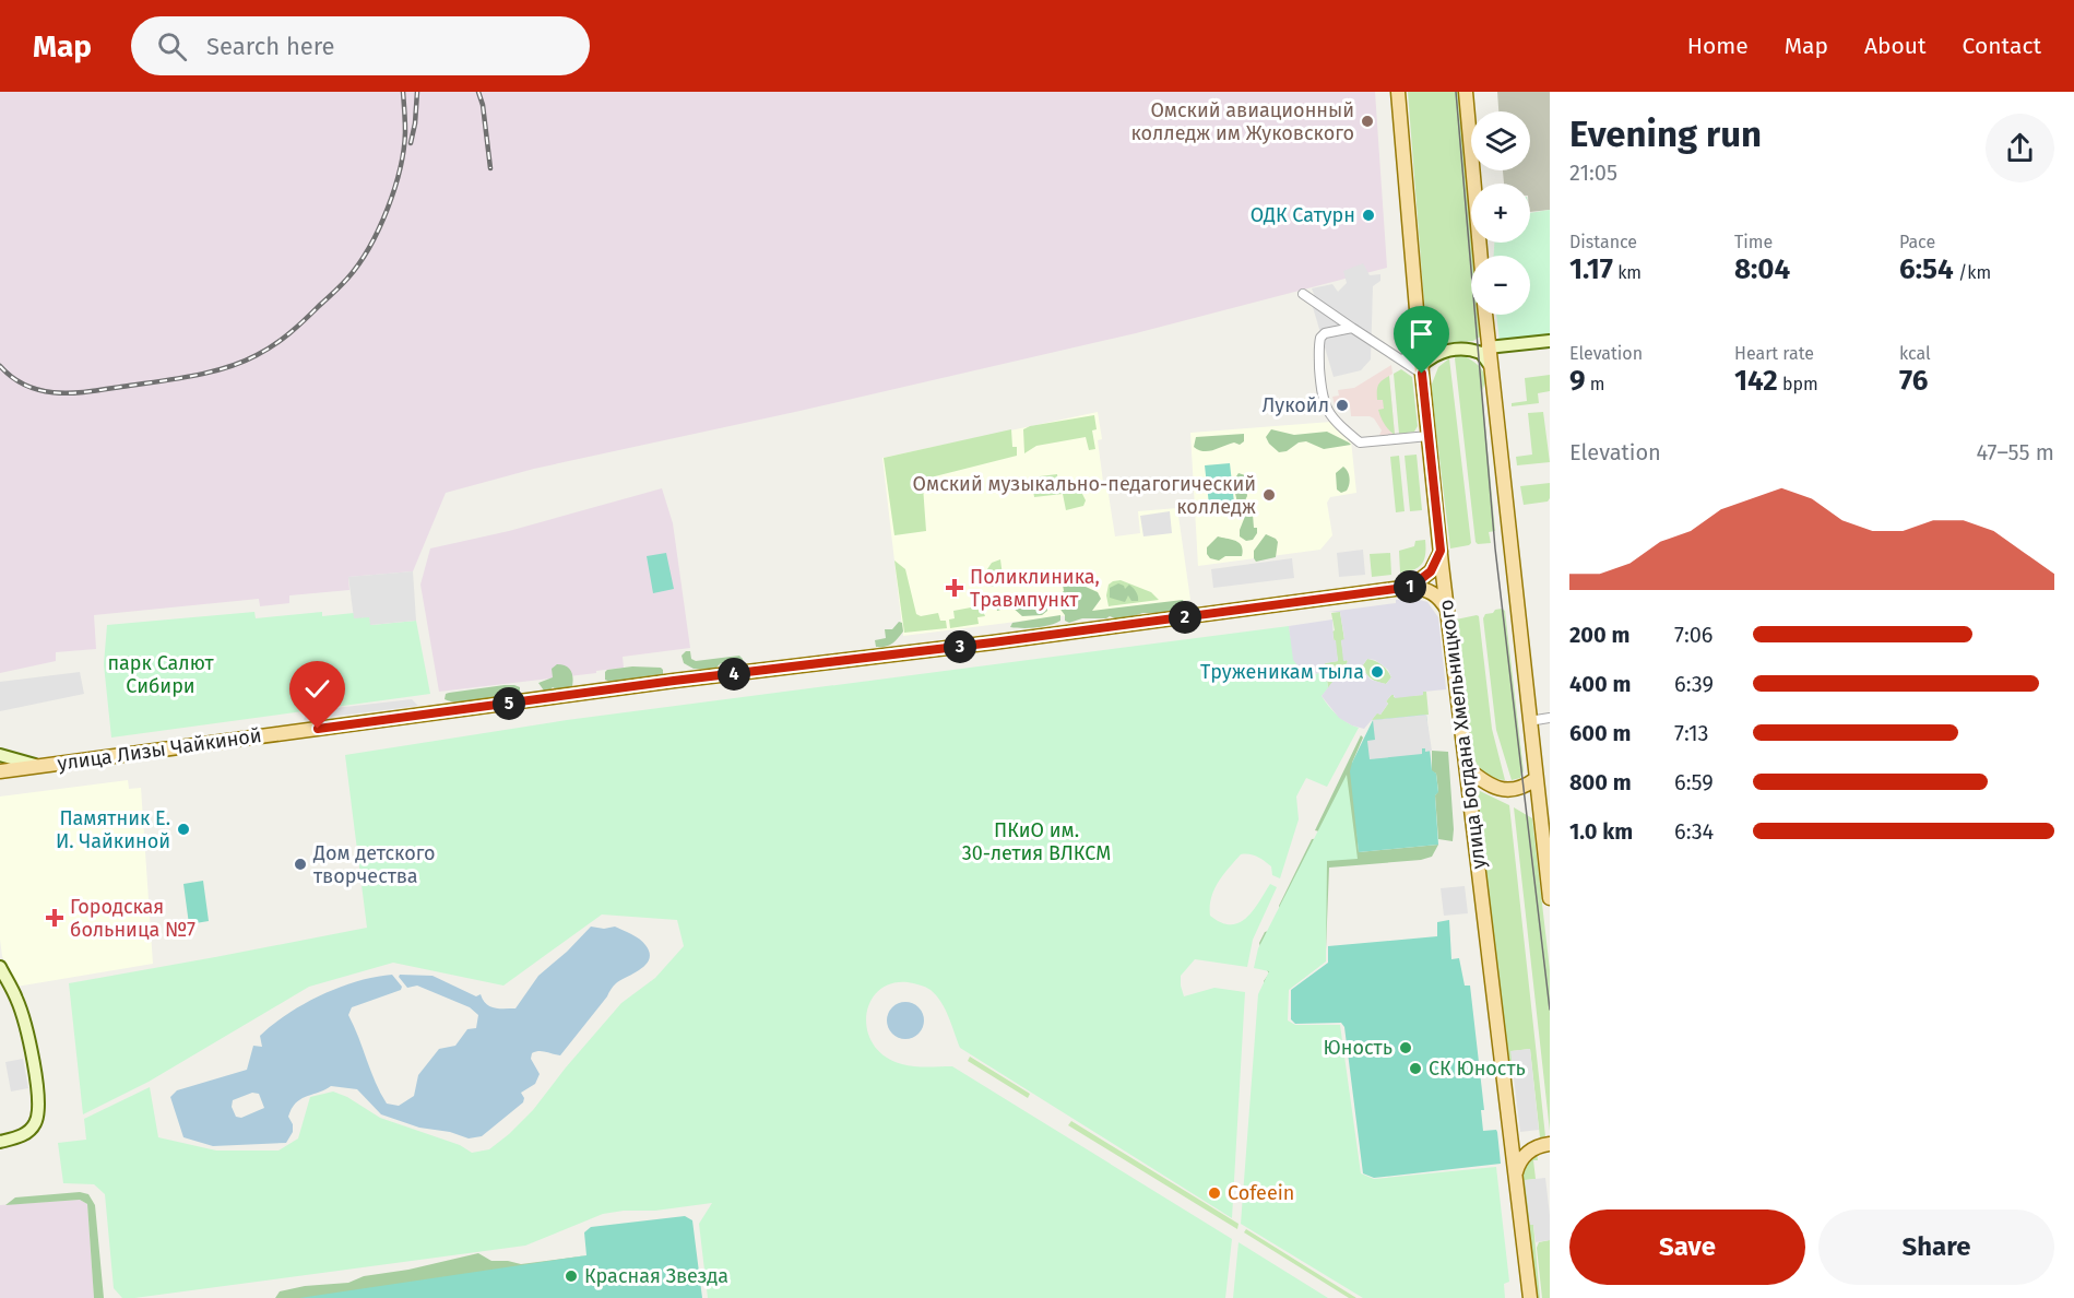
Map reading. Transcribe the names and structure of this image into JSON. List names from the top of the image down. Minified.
{"streets":{"main road":["улица Богдана Хмельницкого","улица Лизы Чайкиной"]},"parks":["парк Салют Сибири","ПКиО им. 30-летия ВЛКСМ"],"places":{"other":["Омский авиационный колледж им Жуковского","ОДК Сатурн","Лукойл","Омский музыкально-педагогический колледж","Труженикам тыла","Памятник Е. И. Чайкиной","Дом детского творчества","Юность","СК Юность","Cofeein","Красная Звезда"],"health":["Поликлиника, Травмпункт","Городская больница №7"]},"page":{"header":"Map","search":"Search here","nav":["Home","Map","About","Contact"],"heading":["Evening run","21:05"],"map_buttons":["+","−"],"stats":[["Distance","1.17 km"],["Time","8:04"],["Pace","6:54 /km"],["Elevation","9 m"],["Heart rate","142 bpm"],["kcal","76"]],"chart":["Elevation","47–55 m"],"pins":["1","2","3","4","5"],"list":[{"name":"200 m","note":"7:06"},{"name":"400 m","note":"6:39"},{"name":"600 m","note":"7:13"},{"name":"800 m","note":"6:59"},{"name":"1.0 km","note":"6:34"}],"buttons":["Save","Share"]}}
